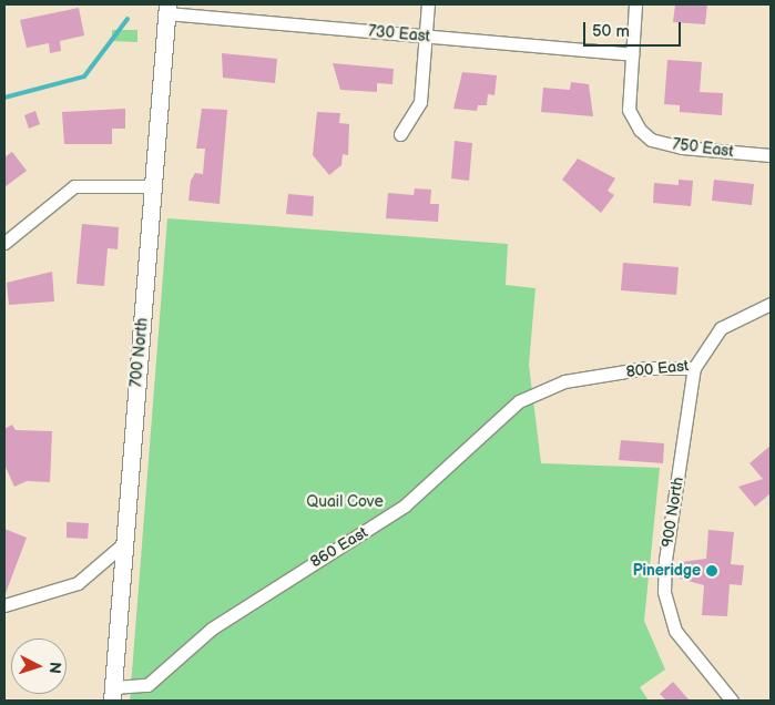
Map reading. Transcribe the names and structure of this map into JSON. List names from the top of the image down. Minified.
{"streets":{"street":["730 East","750 East","700 North","800 East","900 North","860 East"]},"crossings":[["730 East","750 East"],["730 East","700 North"],["700 North","860 East"],["800 East","900 North"],["800 East","860 East"]],"parks":["Quail Cove"],"places":["Pineridge"],"scale_bar":"50 m","north":"right"}
